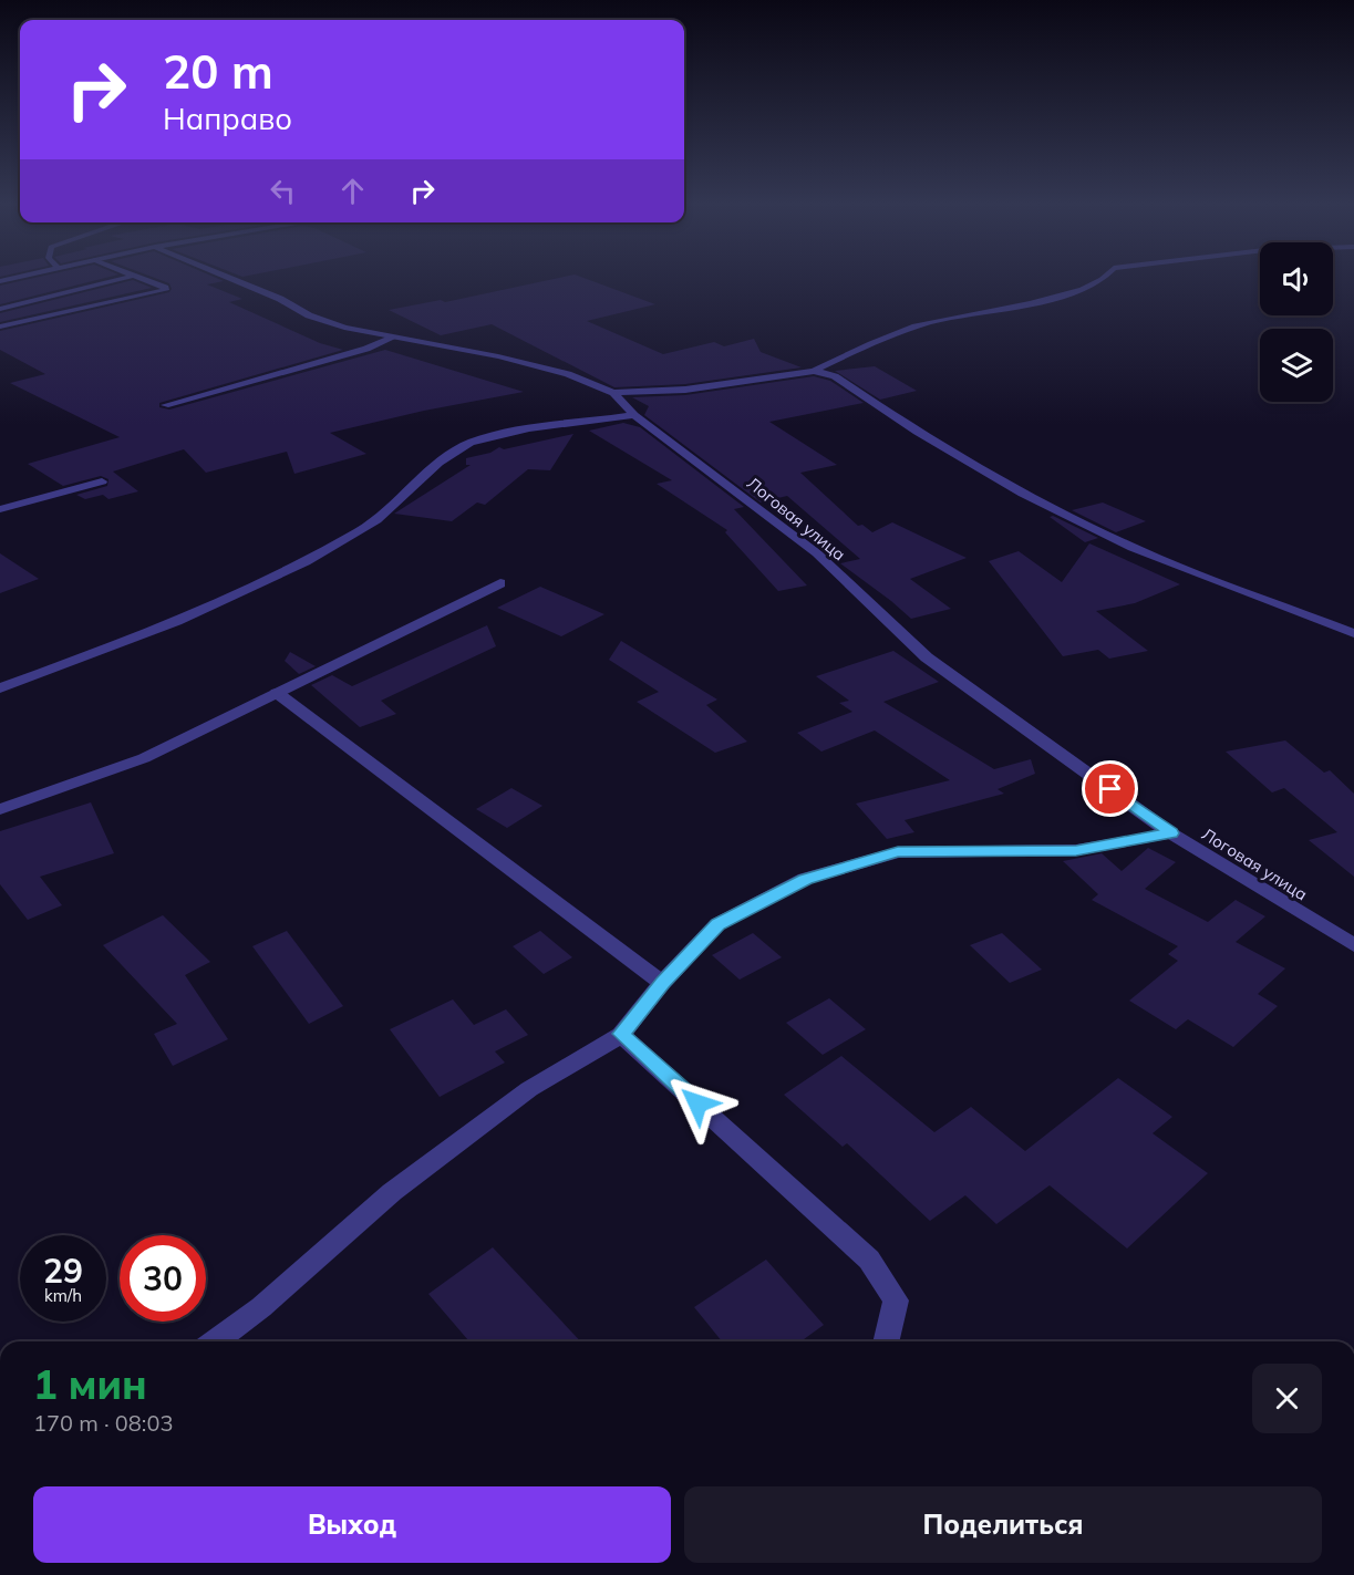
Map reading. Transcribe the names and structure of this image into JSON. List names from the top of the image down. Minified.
{"streets":{"street":["Логовая улица"]},"page":{"turn":["20 m","Направо"],"speed":"29 km/h","limit":"30","heading":["1 мин","170 m · 08:03"],"buttons":["Выход","Поделиться"]}}
